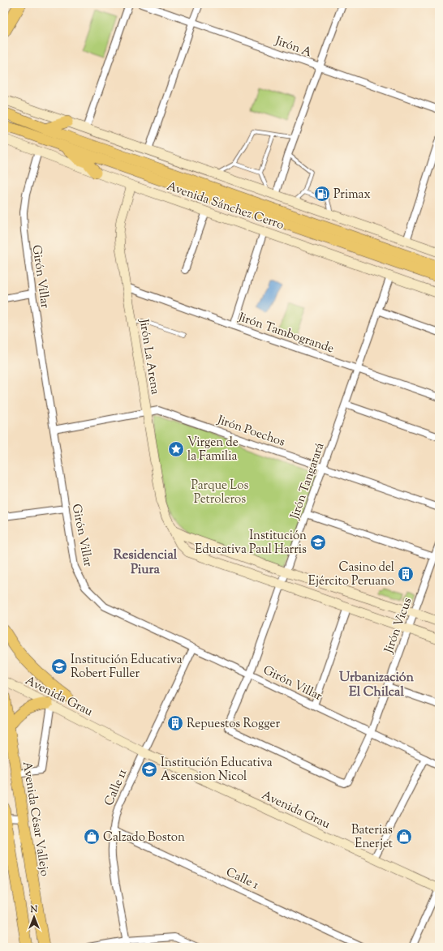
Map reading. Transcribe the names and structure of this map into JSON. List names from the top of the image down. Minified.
{"streets":{"main road":["Avenida Sánchez Cerro","Jirón La Arena","Avenida Grau","Avenida César Vallejo"],"street":["Jirón A","Girón Villar","Jirón Tambogrande","Jirón Poechos","Jirón Tangarará","Jirón Vicus","Calle 11","Calle 1"]},"crossings":[["Avenida Sánchez Cerro","Girón Villar"],["Avenida Sánchez Cerro","Jirón La Arena"],["Avenida Sánchez Cerro","Jirón Tangarará"],["Girón Villar","Jirón Poechos"],["Girón Villar","Jirón Tangarará"],["Girón Villar","Jirón Vicus"],["Girón Villar","Calle 11"],["Jirón Tambogrande","Jirón La Arena"],["Jirón Tambogrande","Jirón Tangarará"],["Jirón La Arena","Jirón Poechos"],["Jirón La Arena","Jirón Tangarará"],["Jirón La Arena","Jirón Vicus"],["Jirón Poechos","Jirón Tangarará"],["Jirón Tangarará","Jirón Vicus"],["Avenida Grau","Calle 11"],["Calle 11","Calle 1"]],"districts":["Residencial Piura","Urbanización El Chilcal"],"parks":["Parque Los Petroleros"],"places":{"fuel station":["Primax"],"place":["Virgen de la Familia"],"school or university":["Institución Educativa Paul Harris","Institución Educativa Robert Fuller","Institución Educativa Ascension Nicol"],"building":["Casino del Ejército Peruano","Repuestos Rogger"],"shop":["Calzado Boston","Baterias Enerjet"]},"north":"top"}
